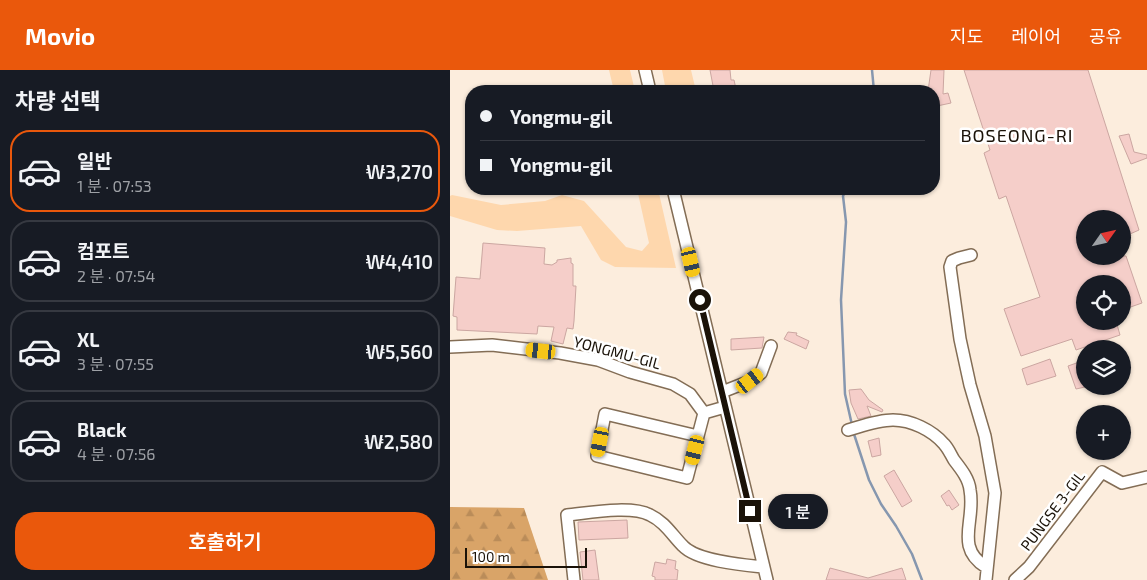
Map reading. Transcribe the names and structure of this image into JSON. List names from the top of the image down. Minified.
{"streets":{"street":["YONGMU-GIL","PUNGSE 3-GIL"]},"districts":["BOSEONG-RI"],"scale_bar":"100 m","north":"top right","page":{"header":"Movio","nav":["지도","레이어","공유"],"heading":"차량 선택","banner":["Yongmu-gil","Yongmu-gil"],"list":[{"name":"일반","note":"1 분 · 07:53","value":"₩3,270"},{"name":"컴포트","note":"2 분 · 07:54","value":"₩4,410"},{"name":"XL","note":"3 분 · 07:55","value":"₩5,560"},{"name":"Black","note":"4 분 · 07:56","value":"₩2,580"}],"map_buttons":"+","bubble":"1 분","buttons":"호출하기","scale":"100 m"}}
